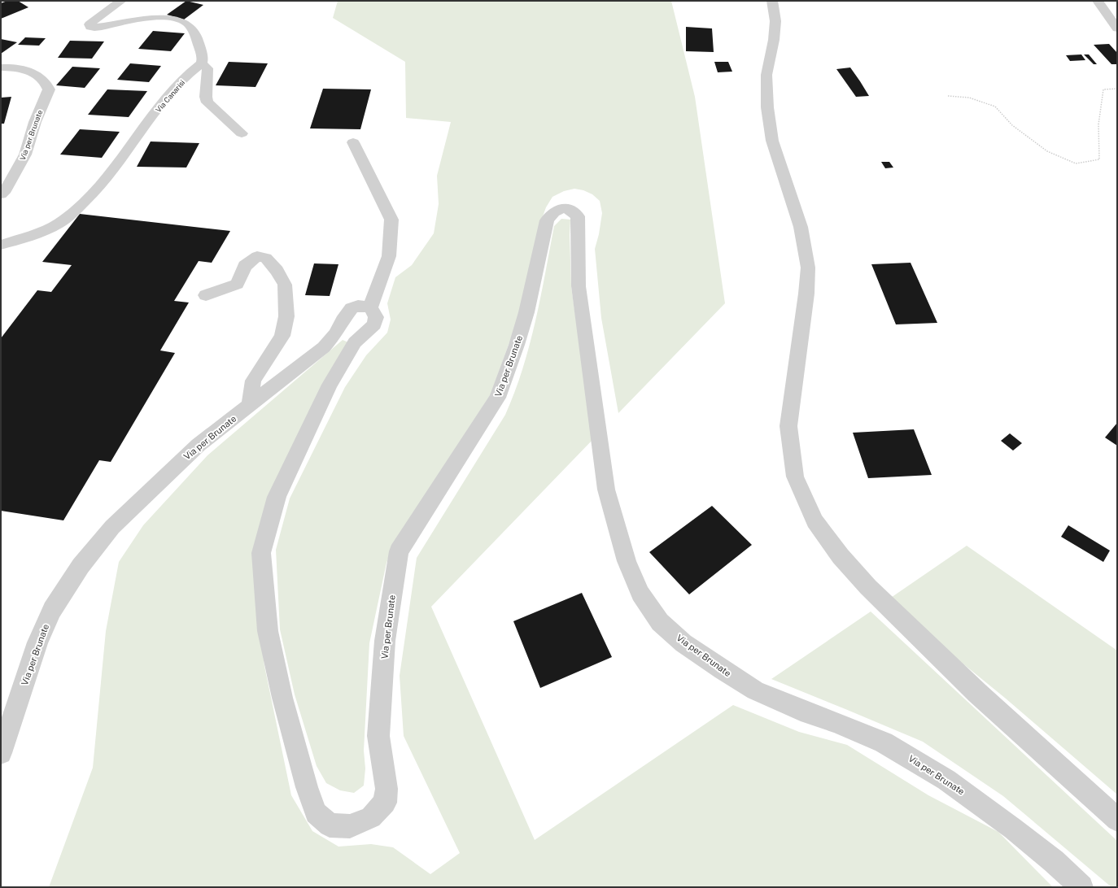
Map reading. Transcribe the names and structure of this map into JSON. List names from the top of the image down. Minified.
{"streets":{"street":["Via Canarisi","Via per Brunate"]}}
